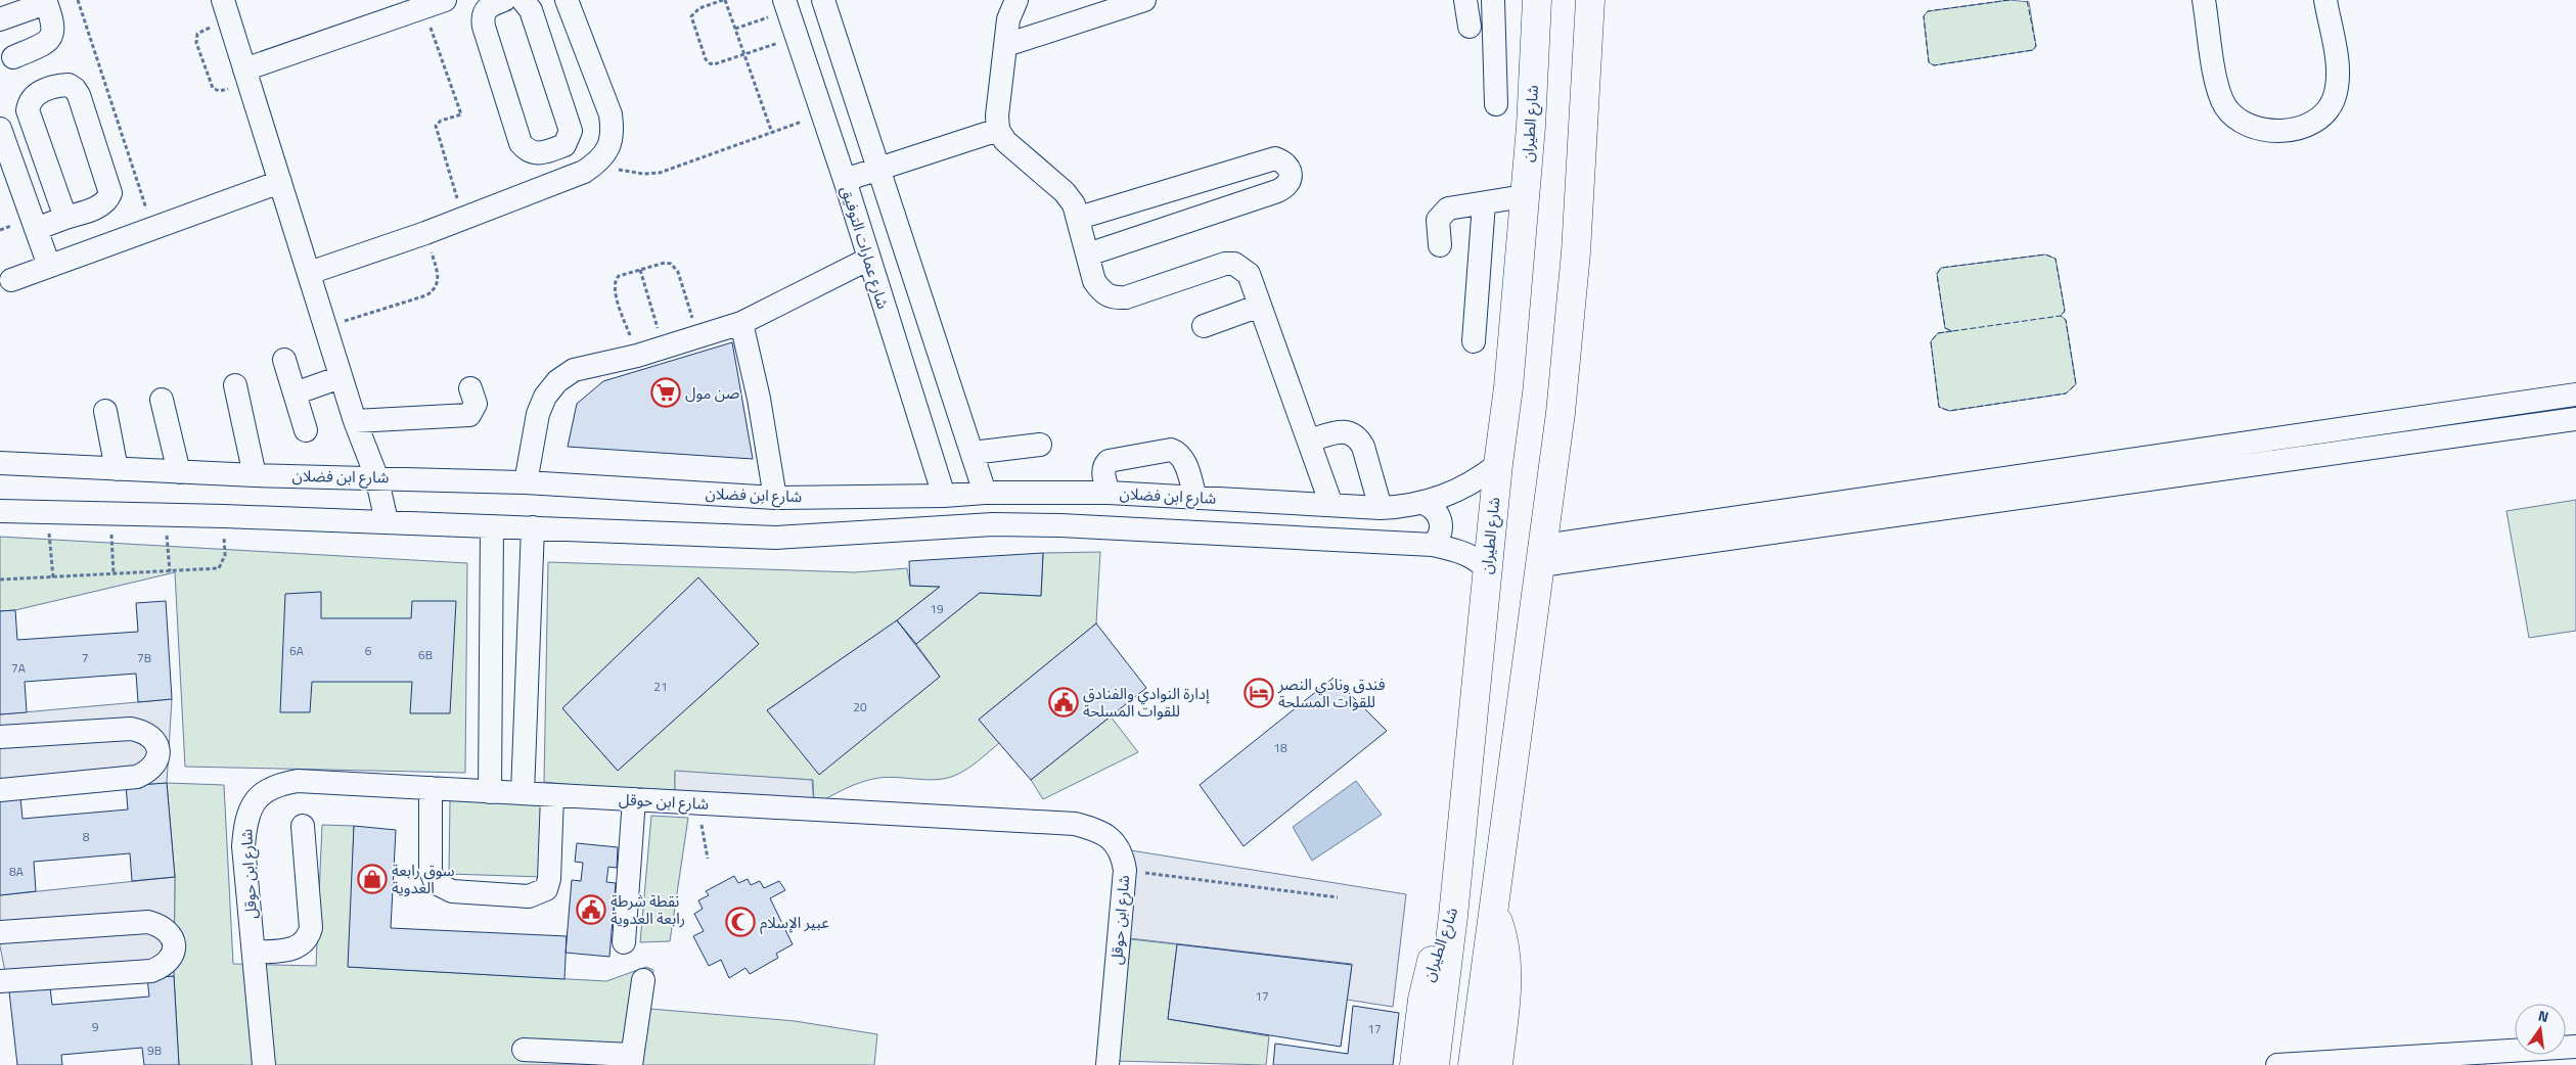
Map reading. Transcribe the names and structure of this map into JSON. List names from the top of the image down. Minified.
{"streets":{"main road":["شارع الطيران"],"street":["شارع عمارات التوفيق","شارع ابن فضلان","شارع ابن حوقل"]},"crossings":[["شارع الطيران","شارع ابن فضلان"],["شارع عمارات التوفيق","شارع ابن فضلان"]],"places":{"supermarket":["صن مول"],"hotel":["فندق ونادي النصر للقوات المسلحة"],"public building":["إدارة النوادي والفنادق للقوات المسلحة","نقطة شرطة رابعة العدوية"],"shop":["سوق رابعة العدوية"],"mosque":["عبير الإسلام"]},"house_numbers":["19","6A","6","6B","7","7B","7A","21","20","18","8","8A","17","9","17","9B"],"north":"top"}
